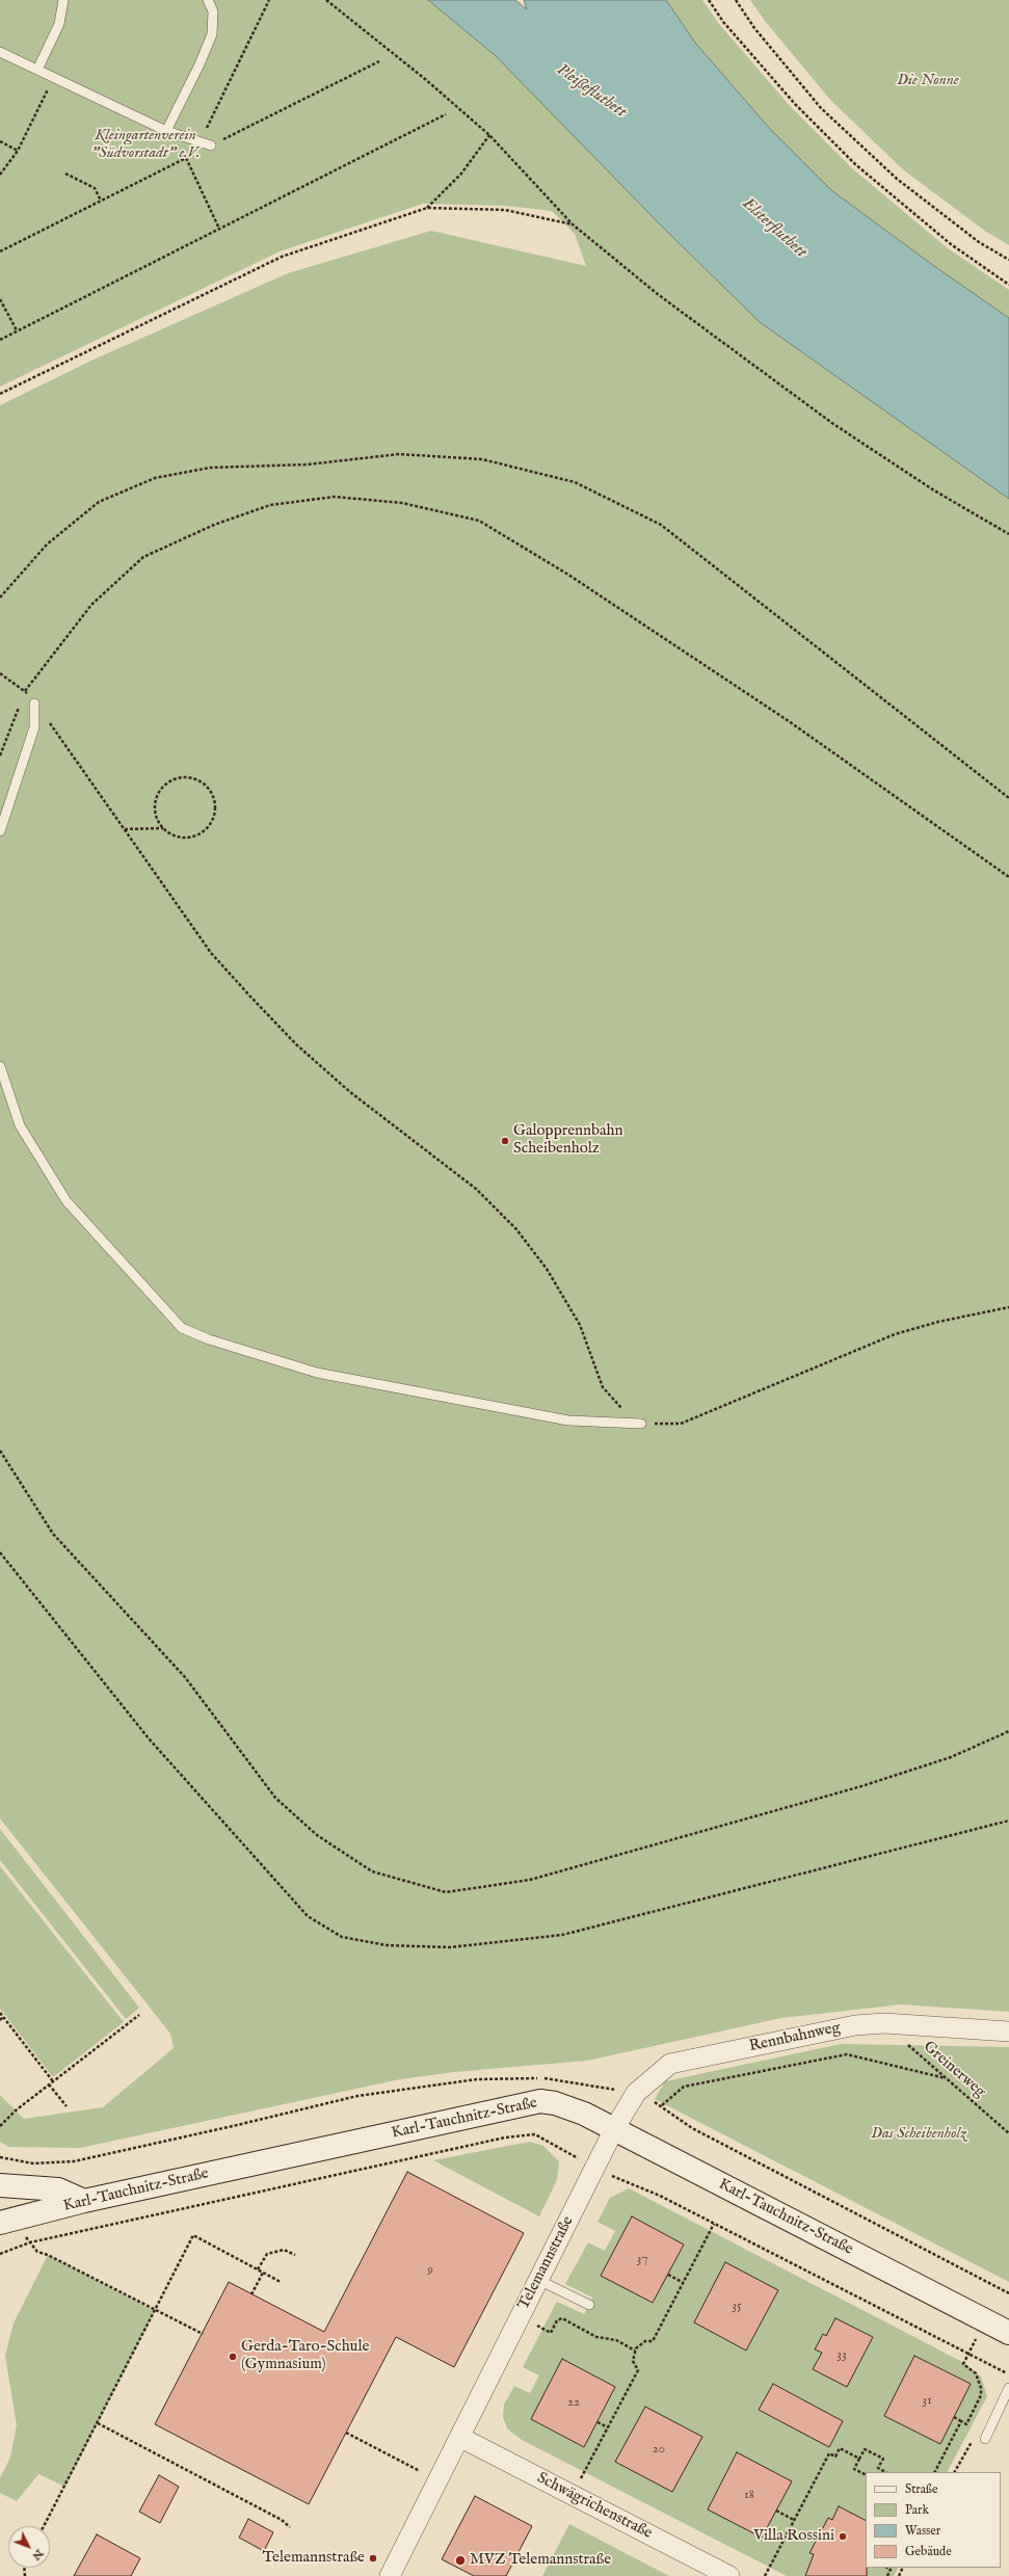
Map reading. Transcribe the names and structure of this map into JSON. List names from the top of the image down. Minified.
{"streets":{"main road":["Karl-Tauchnitz-Straße"],"street":["Rennbahnweg","Telemannstraße","Schwägrichenstraße"],"path":["Greinerweg"]},"crossings":[["Rennbahnweg","Greinerweg"],["Rennbahnweg","Karl-Tauchnitz-Straße"],["Rennbahnweg","Telemannstraße"],["Karl-Tauchnitz-Straße","Telemannstraße"],["Telemannstraße","Schwägrichenstraße"]],"water":["Pleißeflutbett","Elsterflutbett"],"parks":["Die Nonne","Kleingartenverein \"Südvorstadt\" e.V.","Das Scheibenholz"],"places":["Galopprennbahn Scheibenholz","Gerda-Taro-Schule (Gymnasium)","Villa Rossini","Telemannstraße","MVZ Telemannstraße"],"house_numbers":["37","9","35","33","31","22","20","18"],"legend":["Straße","Park","Wasser","Gebäude"],"north":"bottom right"}
